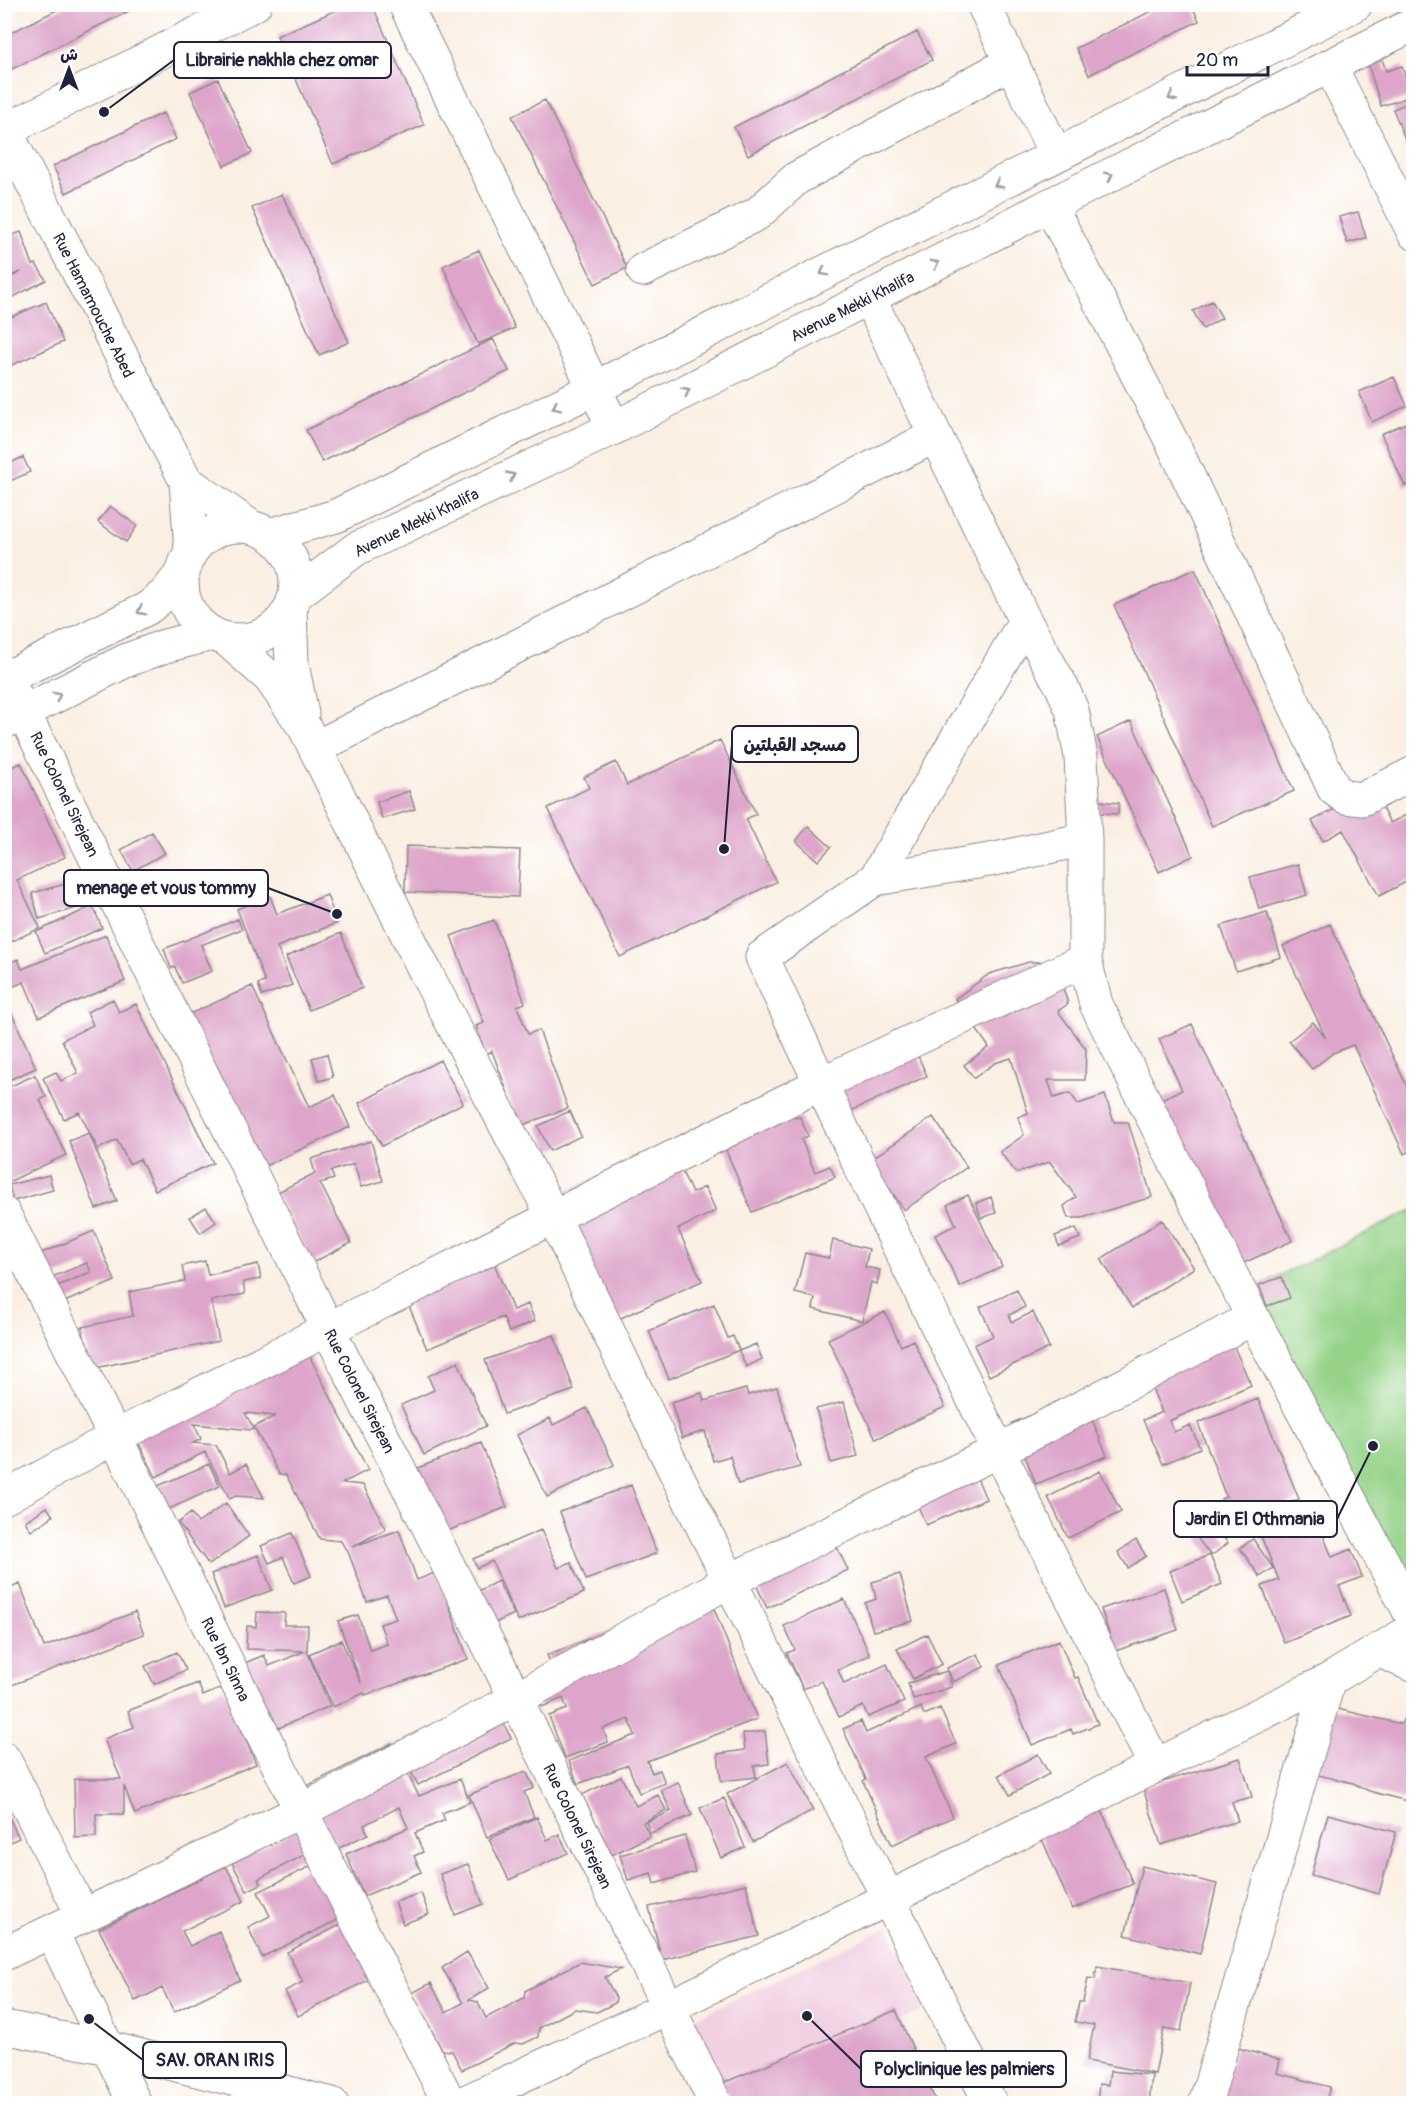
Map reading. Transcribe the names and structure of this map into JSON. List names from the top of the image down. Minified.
{"streets":{"street":["Rue Hamamouche Abed","Avenue Mekki Khalifa","Rue Colonel Sirejean","Rue Ibn Sinna"]},"places":["Librairie nakhla chez omar","مسجد القبلتين","menage et vous tommy","Jardin El Othmania","Polyclinique les palmiers","SAV. ORAN IRIS"],"scale_bar":"20 m","north":"top"}
